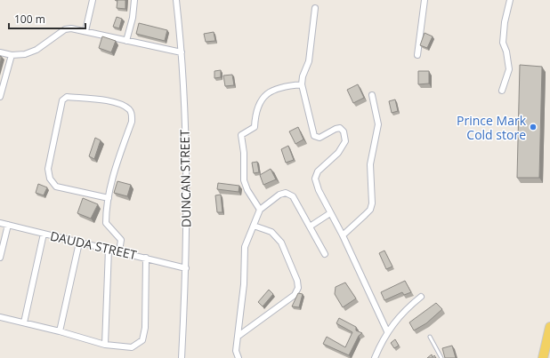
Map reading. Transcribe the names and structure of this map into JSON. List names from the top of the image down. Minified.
{"streets":{"street":["DUNCAN STREET","DAUDA STREET"]},"crossings":[["DUNCAN STREET","DAUDA STREET"]],"places":["Prince Mark Cold store"],"scale_bar":"100 m"}
